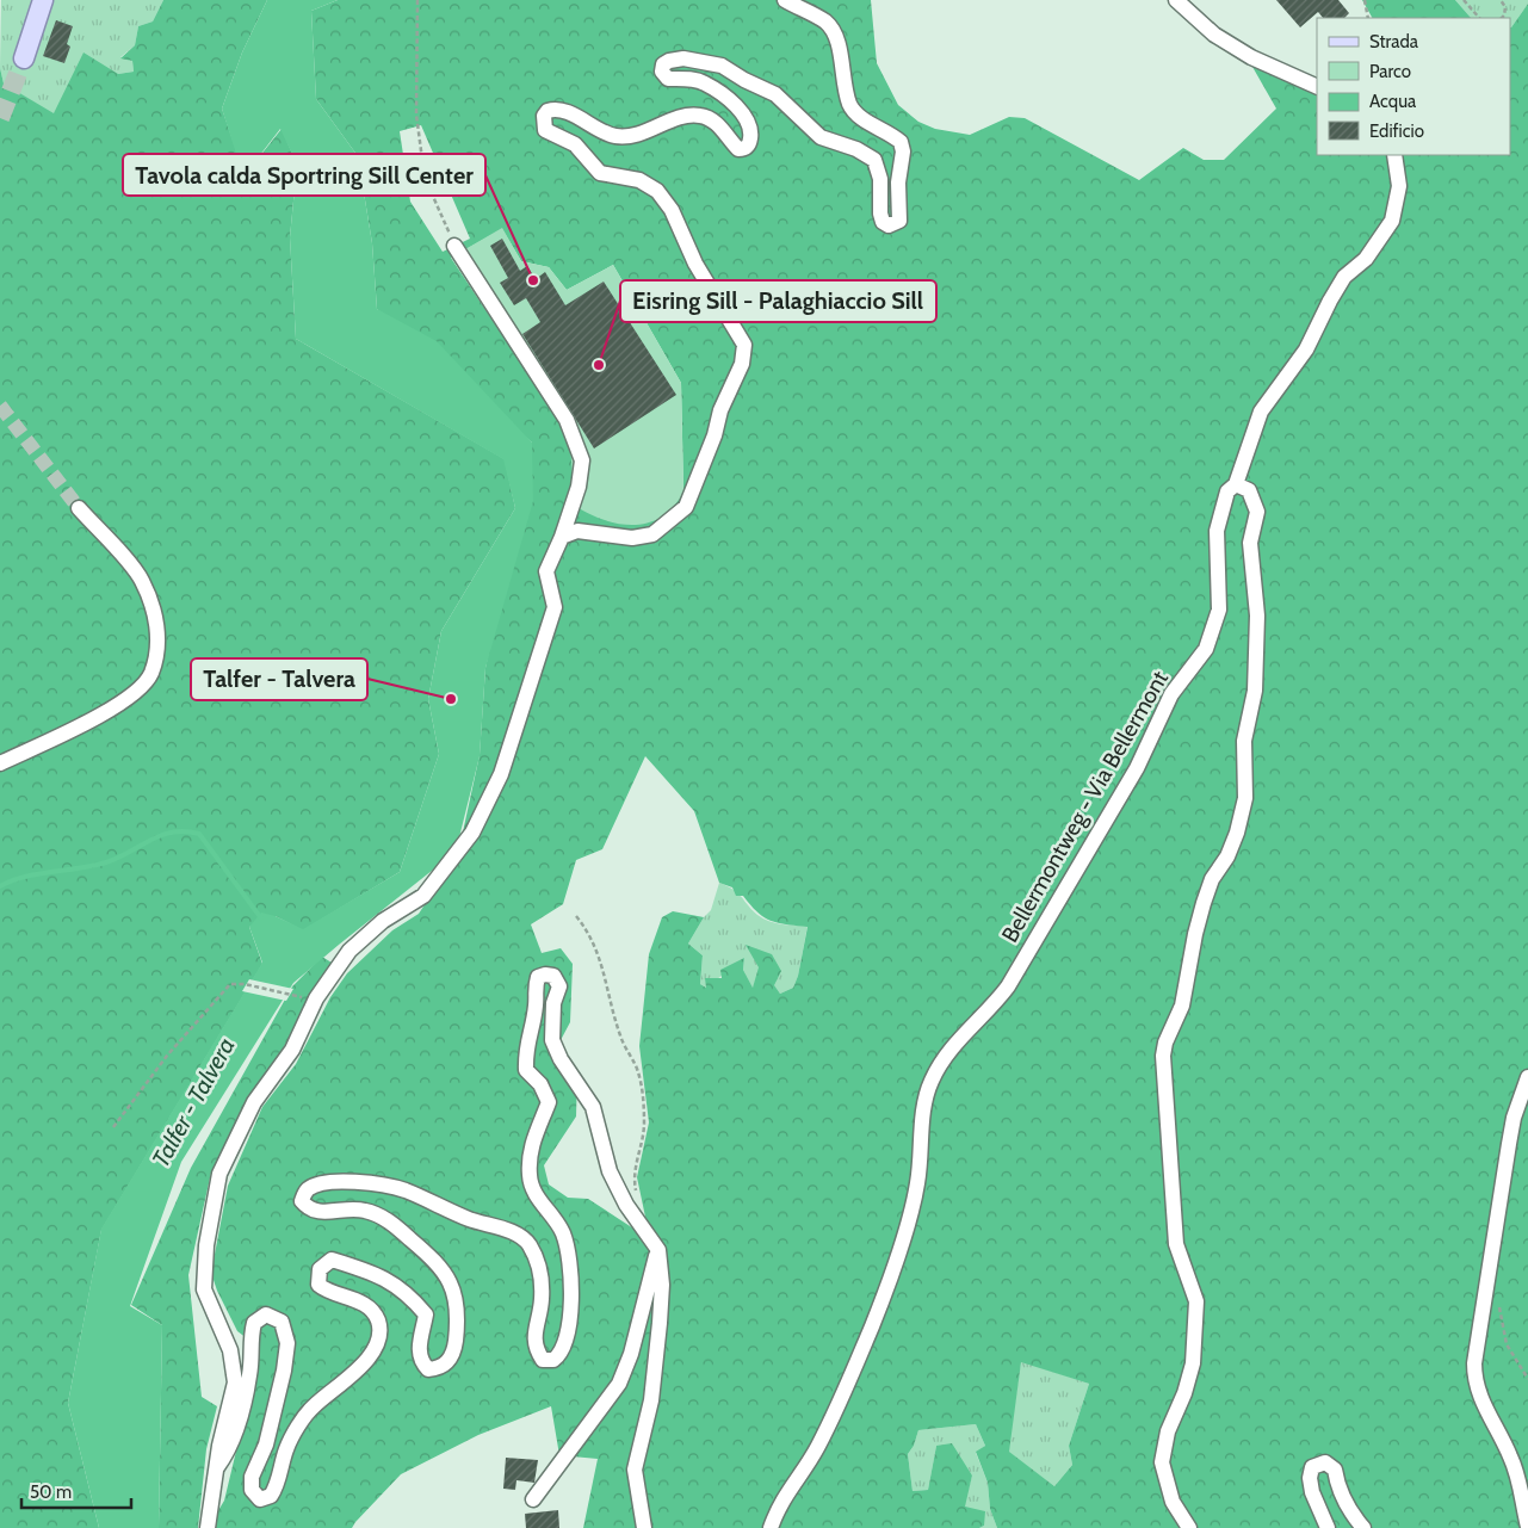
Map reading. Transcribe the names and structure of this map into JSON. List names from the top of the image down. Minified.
{"streets":{"street":["Bellermontweg - Via Bellermont"]},"water":["Talfer - Talvera"],"places":["Tavola calda Sportring Sill Center","Eisring Sill - Palaghiaccio Sill","Talfer - Talvera"],"legend":["Strada","Parco","Acqua","Edificio"],"scale_bar":"50 m"}
